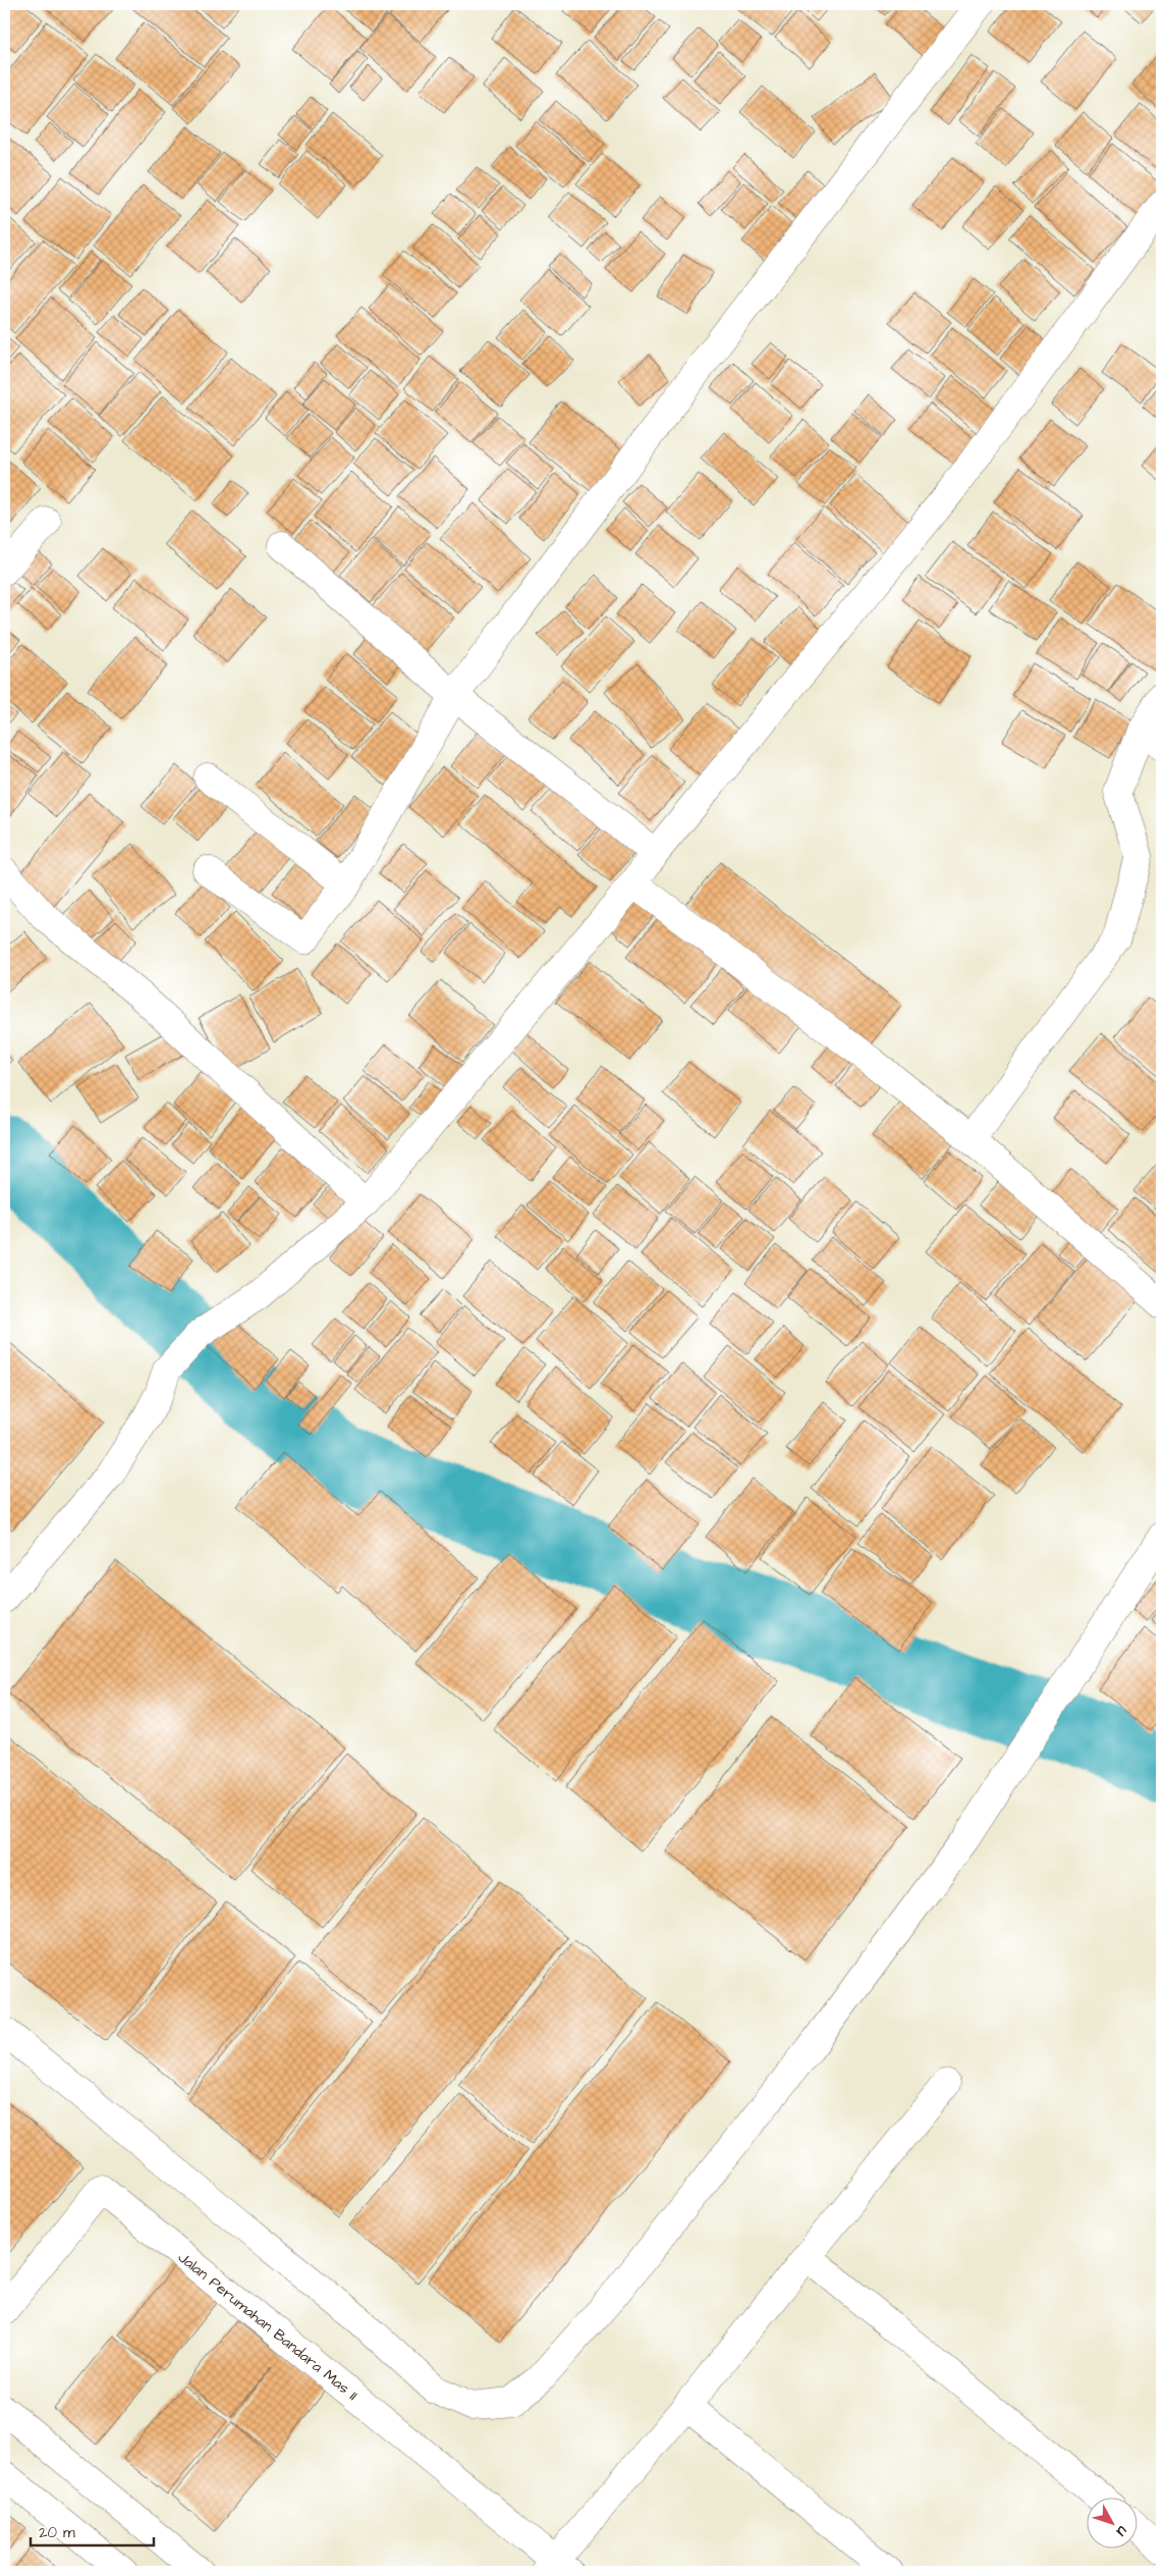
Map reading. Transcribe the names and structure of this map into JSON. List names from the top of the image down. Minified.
{"streets":{"street":["Jalan Perumahan Bandara Mas II"]},"scale_bar":"20 m","north":"bottom right"}
